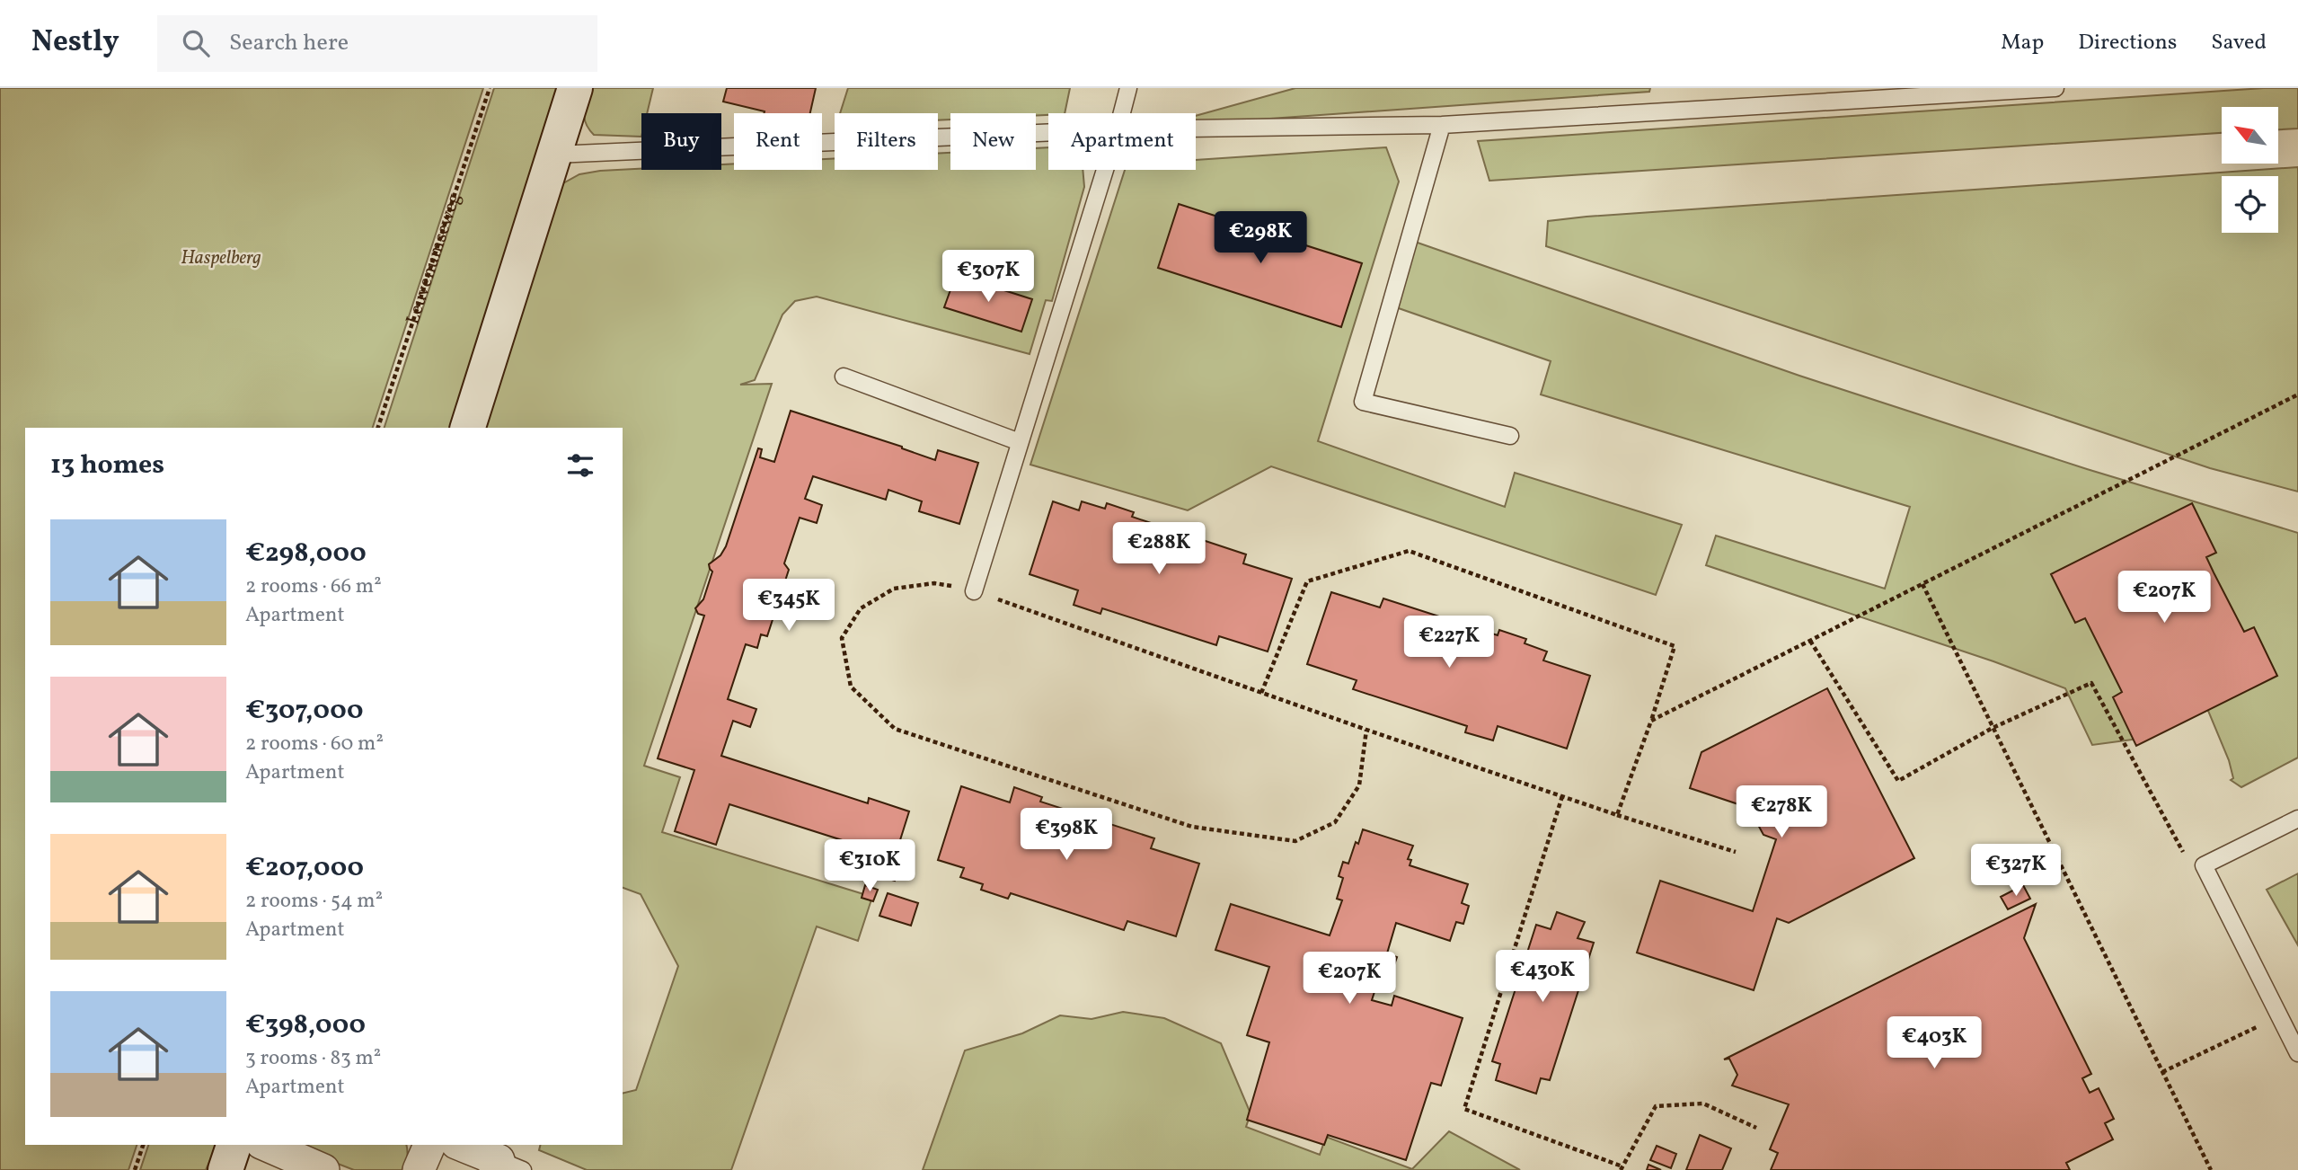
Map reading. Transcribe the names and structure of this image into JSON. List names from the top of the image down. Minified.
{"streets":{"path":["Leuvenumseweg"]},"parks":["Haspelberg"],"north":"top left","page":{"header":"Nestly","search":"Search here","nav":["Map","Directions","Saved"],"chip":["Buy","Rent","Filters","New","Apartment"],"price":["€298K","€307K","€288K","€207K","€345K","€227K","€278K","€398K","€310K","€327K","€430K","€207K","€403K"],"heading":"13 homes","list":[{"name":"€298,000","note":"2 rooms · 66 m² · Apartment"},{"name":"€307,000","note":"2 rooms · 60 m² · Apartment"},{"name":"€207,000","note":"2 rooms · 54 m² · Apartment"},{"name":"€398,000","note":"3 rooms · 83 m² · Apartment"}]}}
